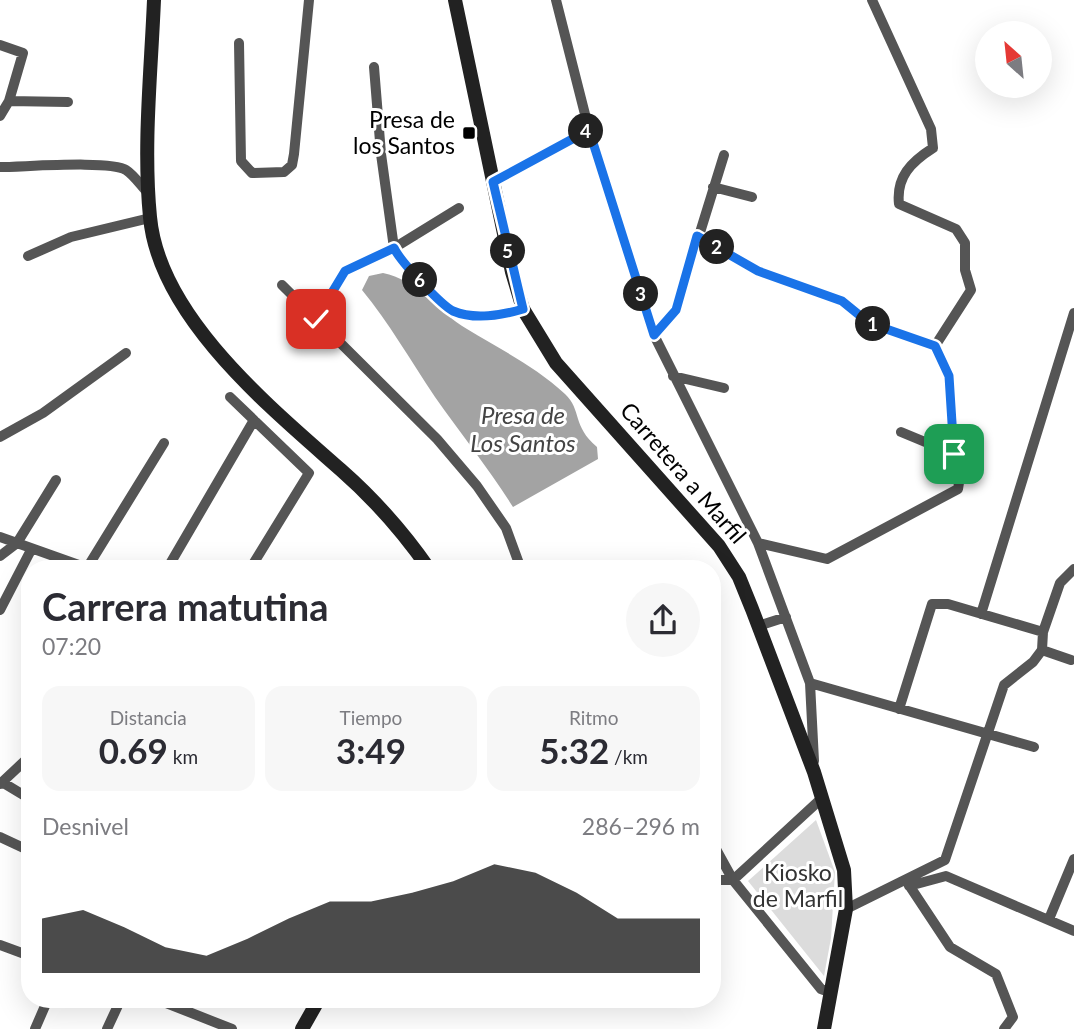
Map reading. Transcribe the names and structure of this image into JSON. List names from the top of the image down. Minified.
{"streets":{"main road":["Carretera a Marfil"]},"water":["Presa de Los Santos"],"parks":["Kiosko de Marfil"],"places":{"transit":["Presa de los Santos"]},"north":"top left","page":{"pins":["4","2","5","6","3","1"],"heading":["Carrera matutina","07:20"],"stats":[["Distancia","0.69 km"],["Tiempo","3:49"],["Ritmo","5:32 /km"]],"chart":["Desnivel","286–296 m"]}}
